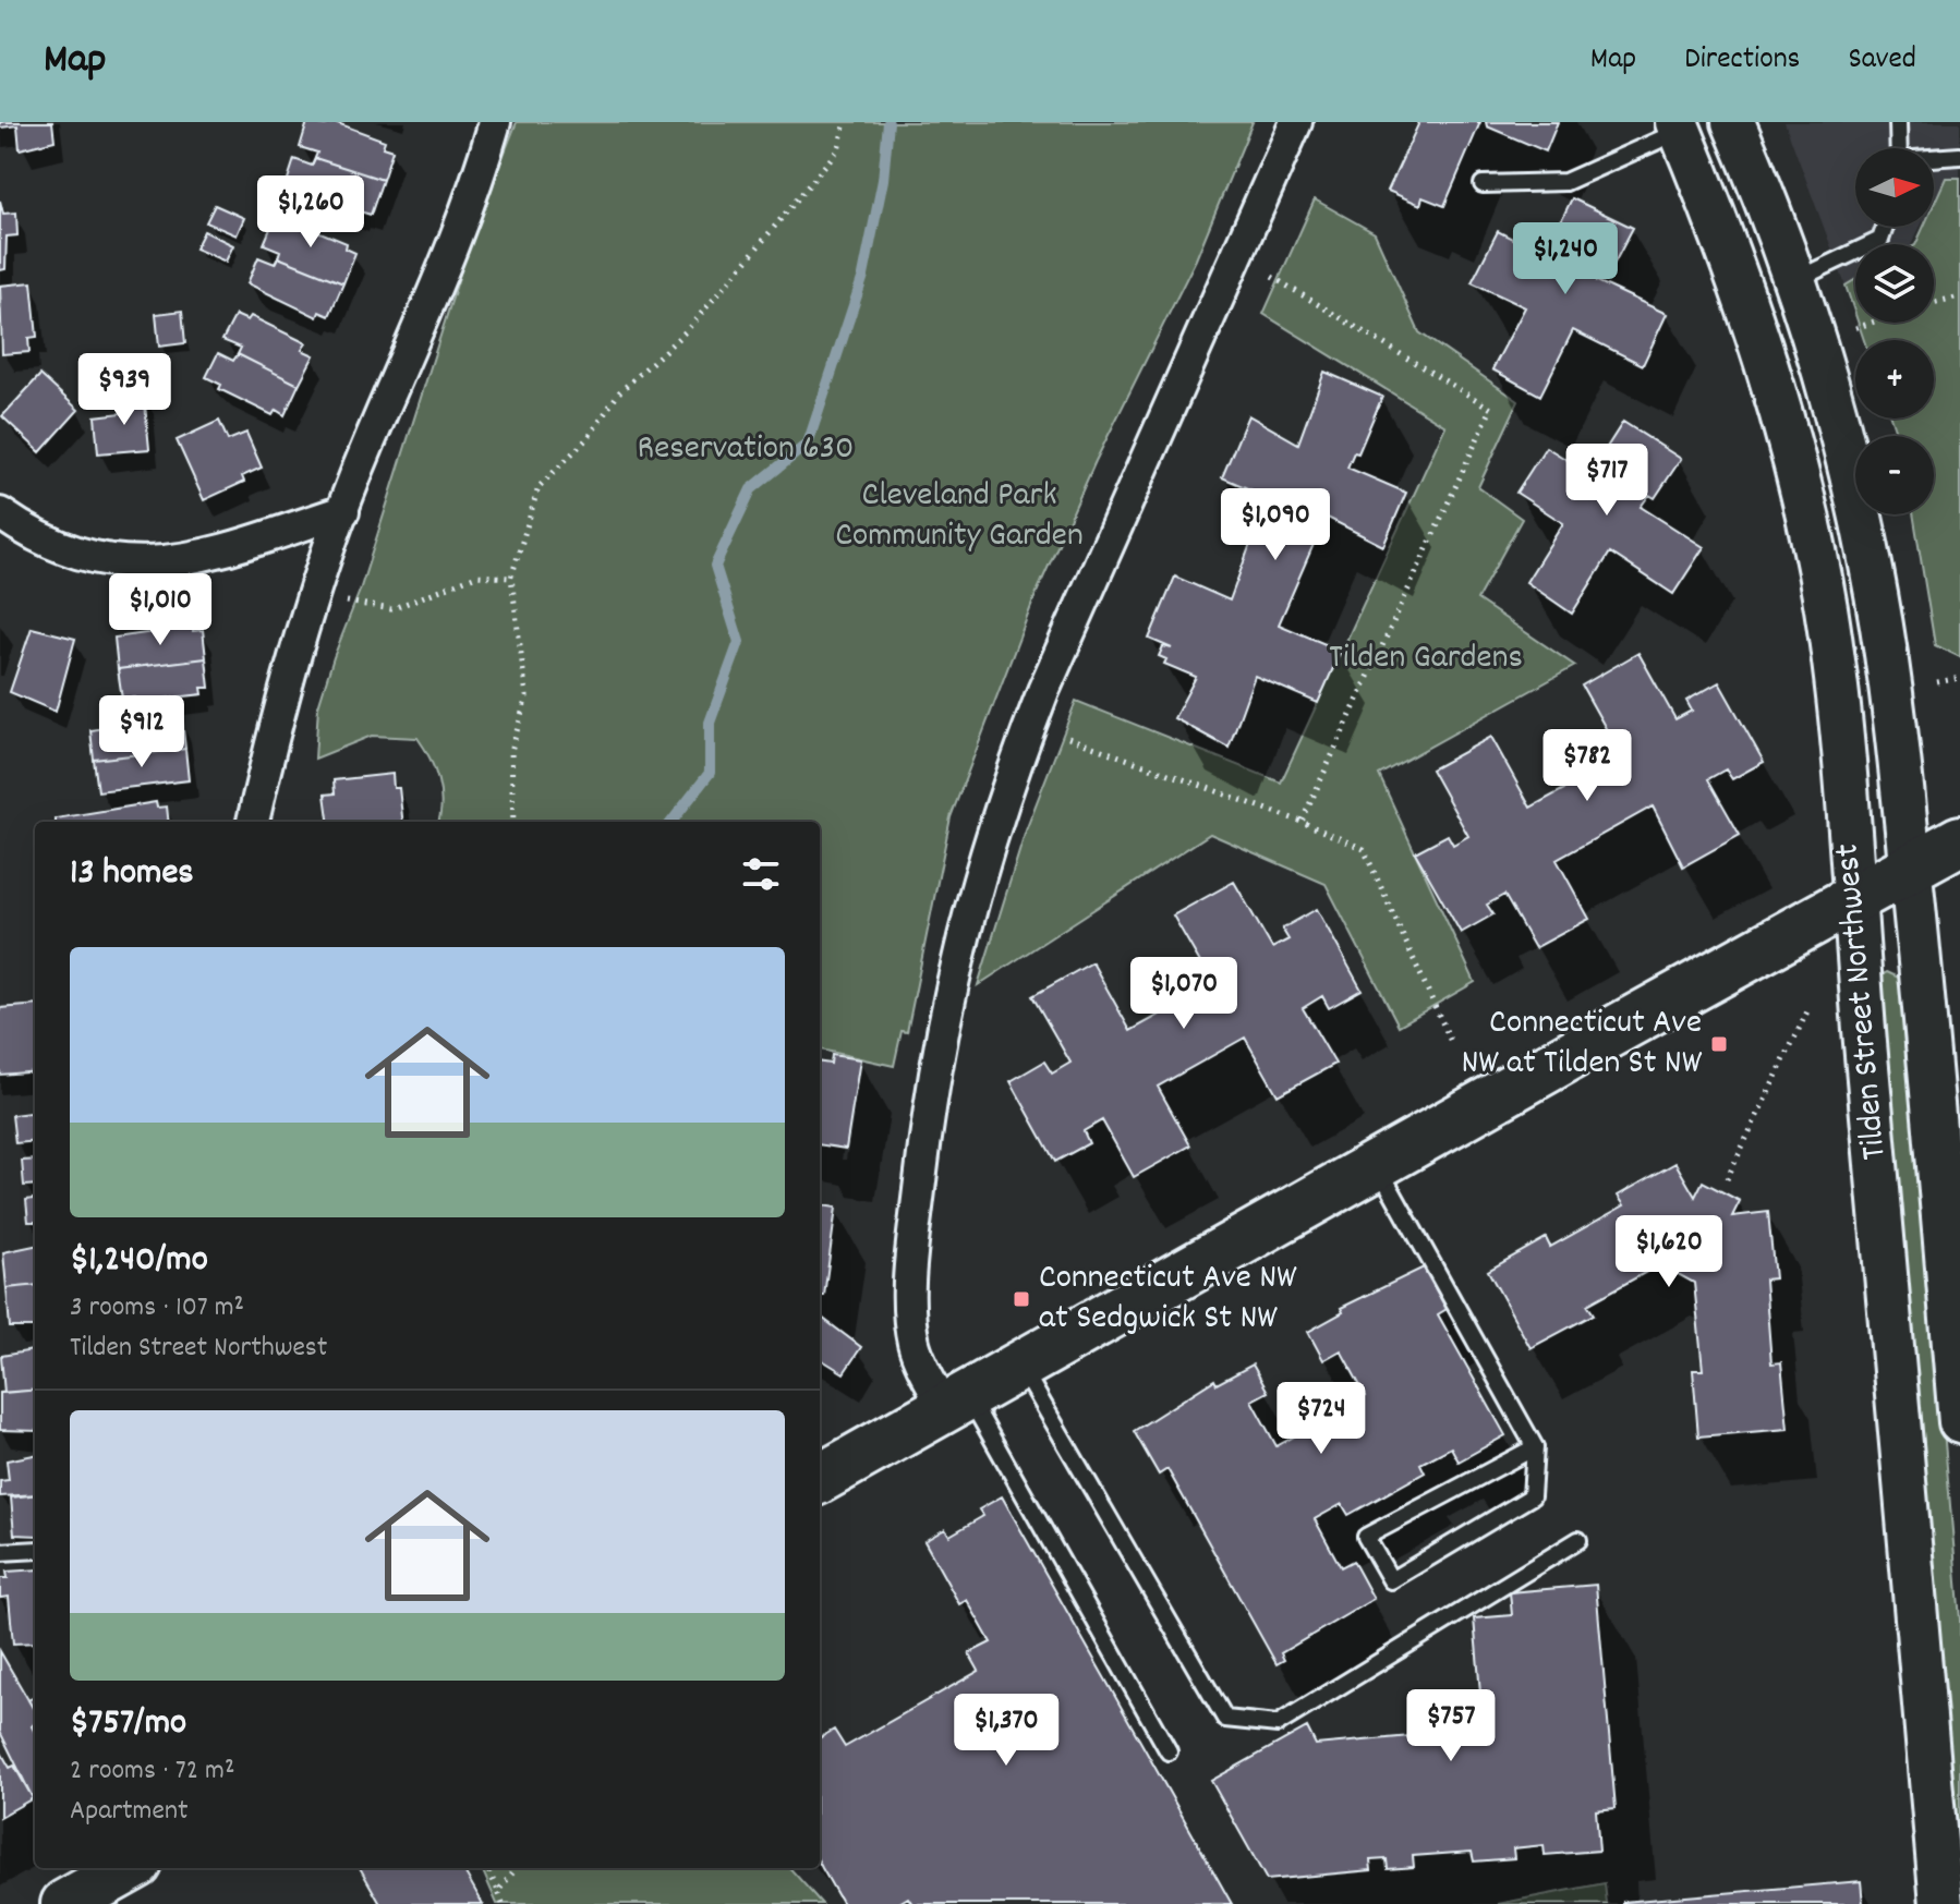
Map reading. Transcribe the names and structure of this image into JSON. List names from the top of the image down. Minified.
{"streets":{"street":["Tilden Street Northwest"]},"parks":["Reservation 630","Cleveland Park Community Garden","Tilden Gardens"],"places":{"transit":["Connecticut Ave NW at Tilden St NW","Connecticut Ave NW at Sedgwick St NW"]},"north":"right","page":{"header":"Map","nav":["Map","Directions","Saved"],"map_buttons":["+","−"],"price":["$1,260","$1,240","$939","$717","$1,090","$1,010","$912","$782","$1,070","$1,620","$724","$757","$1,370"],"heading":"13 homes","list":[{"name":"$1,240/mo","note":"3 rooms · 107 m² · Tilden Street Northwest"},{"name":"$757/mo","note":"2 rooms · 72 m² · Apartment"}]}}
